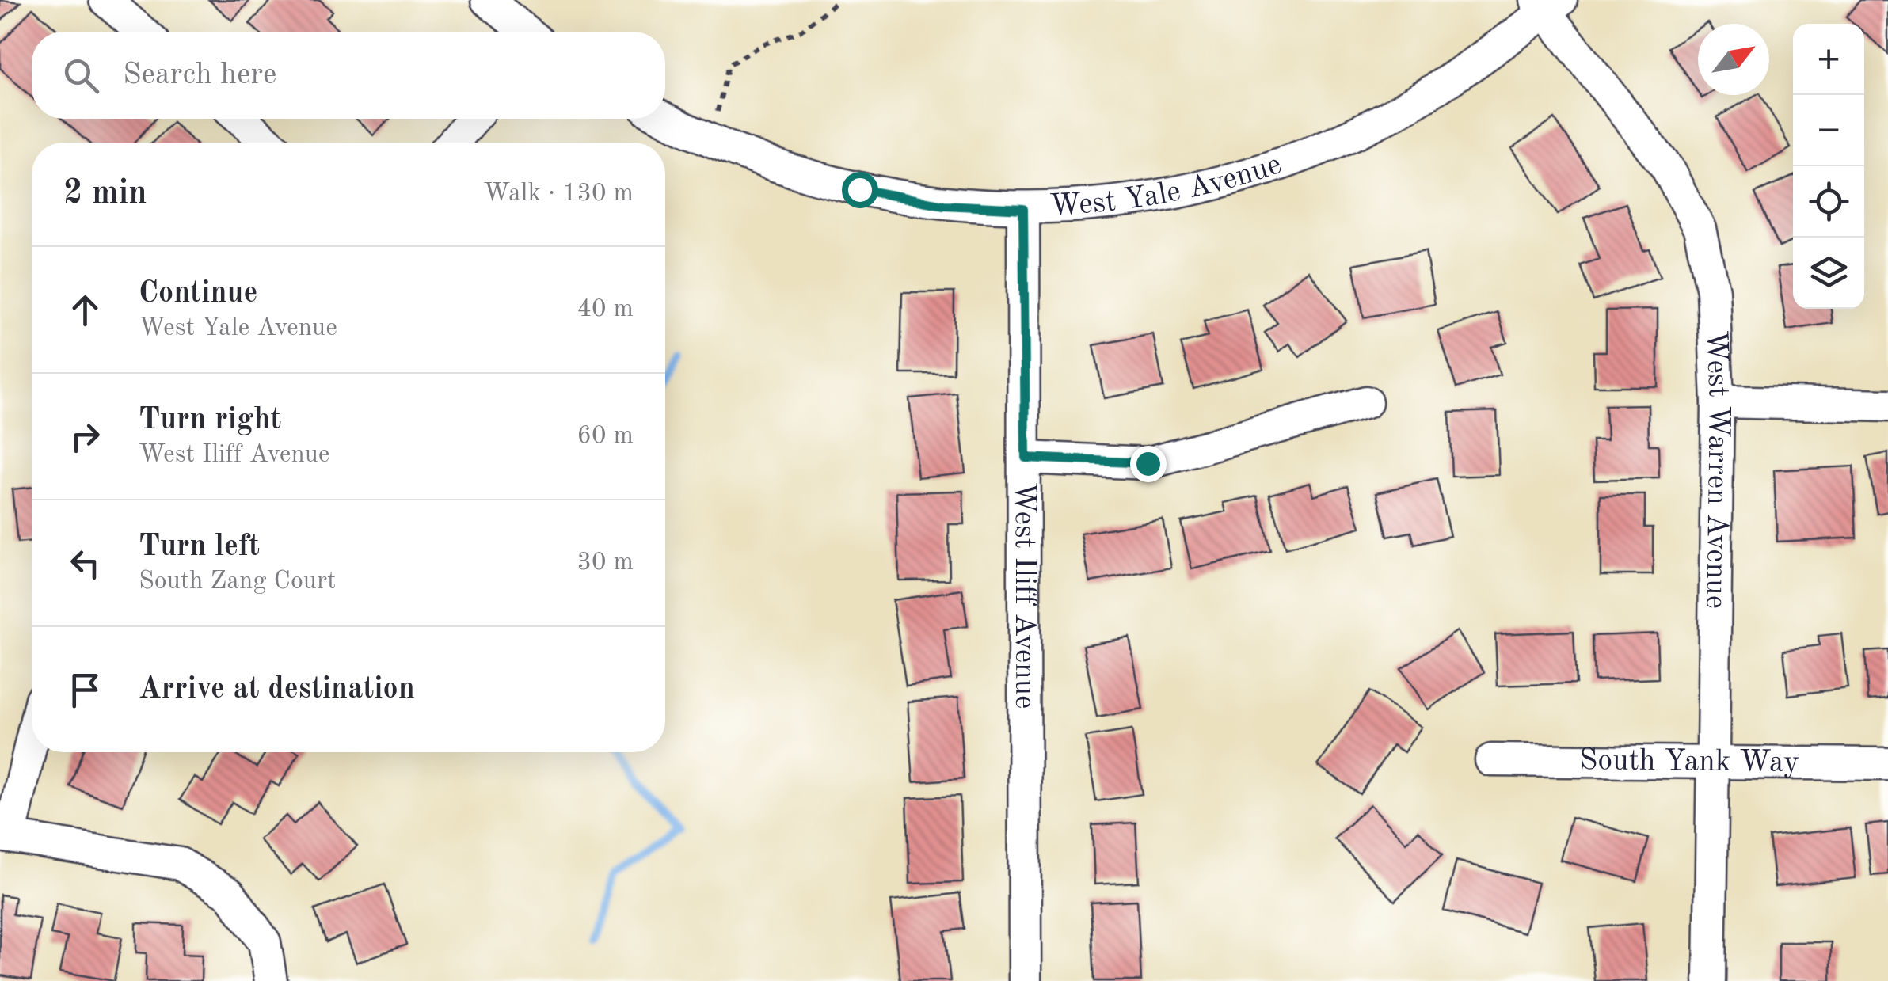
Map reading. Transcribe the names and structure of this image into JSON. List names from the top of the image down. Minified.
{"streets":{"street":["West Yale Avenue","West Warren Avenue","West Iliff Avenue","South Yank Way"]},"crossings":[["West Yale Avenue","West Warren Avenue"],["West Yale Avenue","West Iliff Avenue"],["West Warren Avenue","South Yank Way"]],"north":"top right","page":{"map_buttons":["+","−"],"search":"Search here","heading":["2 min","Walk · 130 m"],"list":[["Continue","West Yale Avenue","40 m"],["Turn right","West Iliff Avenue","60 m"],["Turn left","South Zang Court","30 m"],"Arrive at destination"]}}
